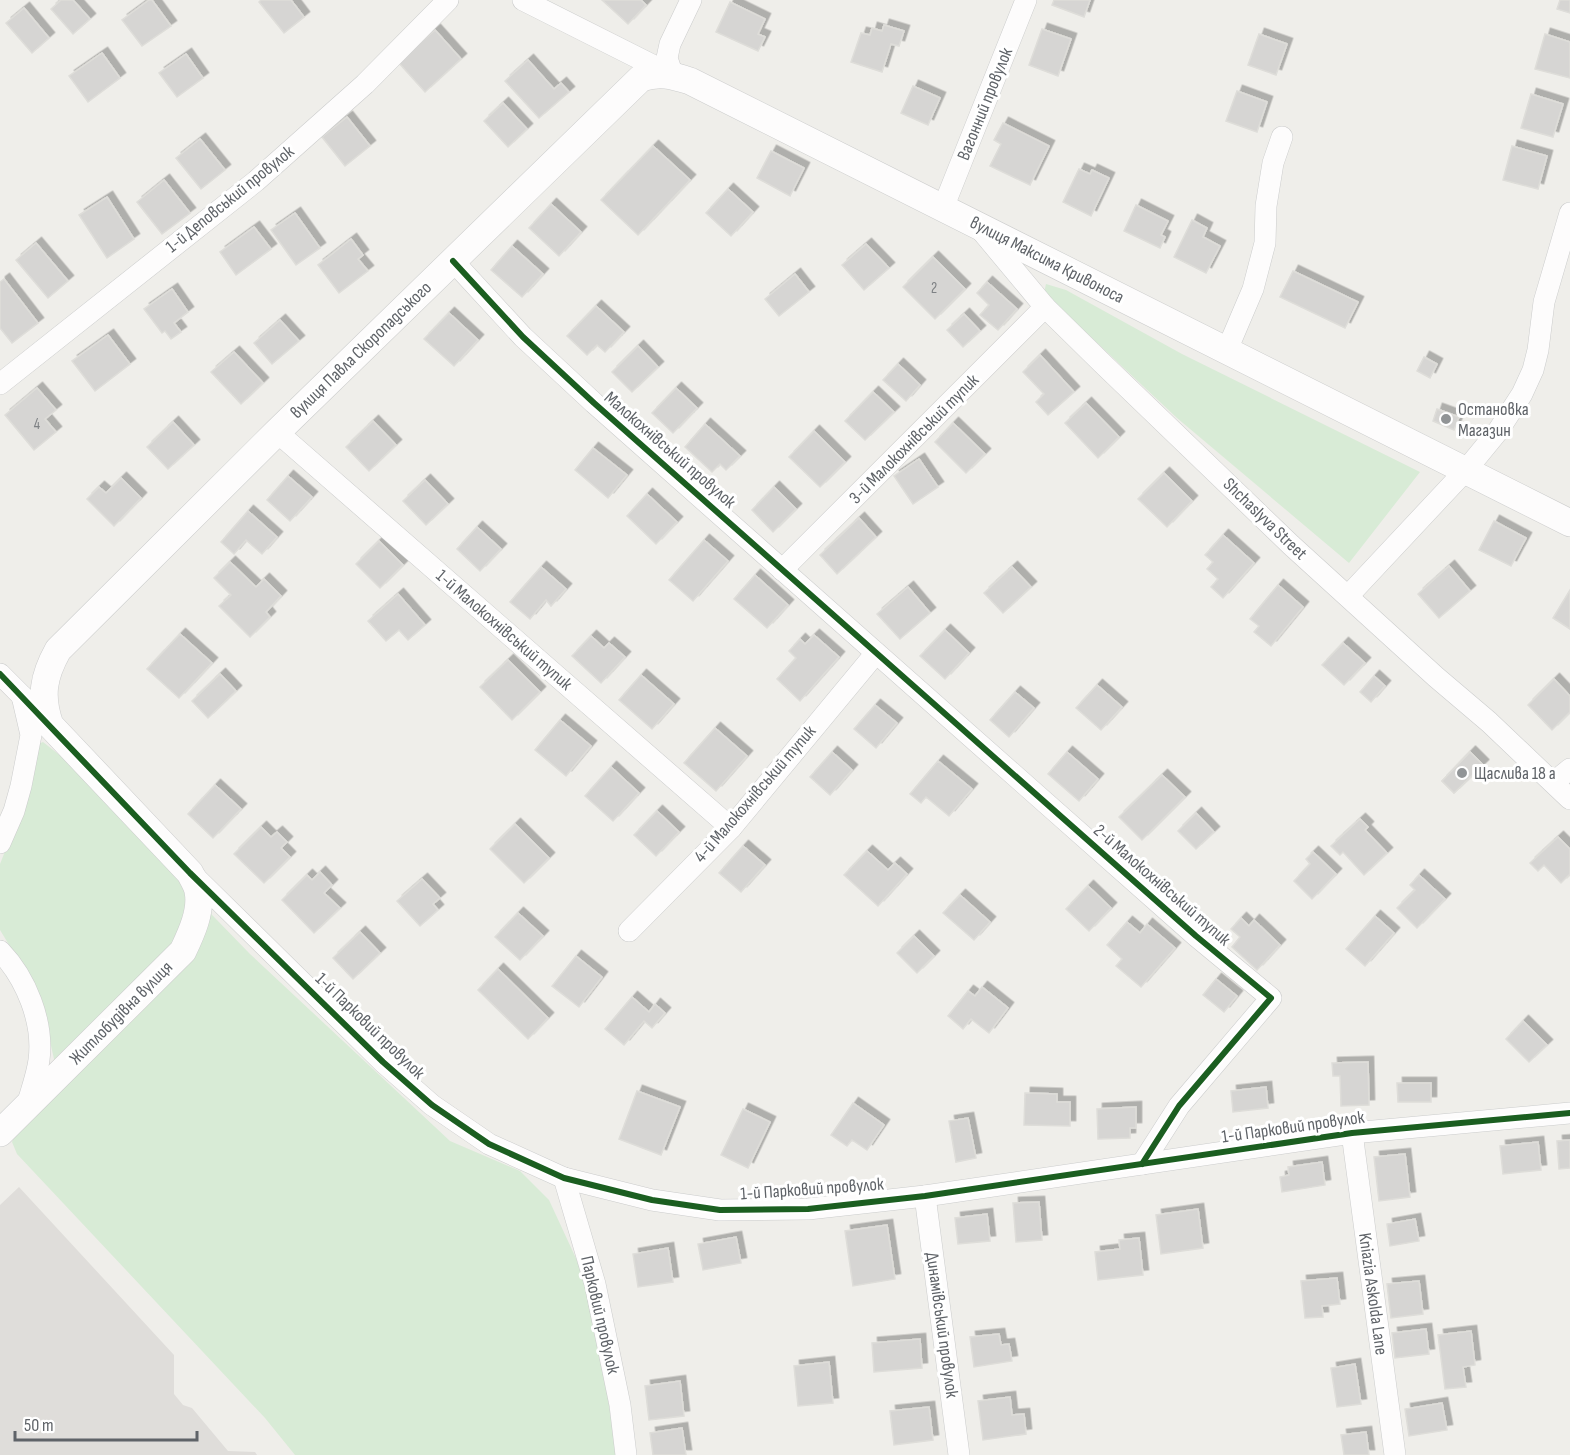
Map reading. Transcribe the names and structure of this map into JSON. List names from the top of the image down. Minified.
{"streets":{"street":["Вагонний провулок","1-й Деповський провулок","вулиця Максима Кривоноса","вулиця Павла Скоропадського","3-й Малокохнівський тупик","Малокохнівський провулок","Shchaslyva Street","1-й Малокохнівський тупик","4-й Малокохнівський тупик","2-й Малокохнівський тупик","Житлобудівна вулиця","1-й Парковий провулок","Kniazia Askolda Lane","Парковий провулок","Динамівський провулок"]},"crossings":[["Вагонний провулок","вулиця Максима Кривоноса"],["вулиця Максима Кривоноса","вулиця Павла Скоропадського"],["вулиця Максима Кривоноса","Shchaslyva Street"],["вулиця Павла Скоропадського","Малокохнівський провулок"],["вулиця Павла Скоропадського","1-й Малокохнівський тупик"],["вулиця Павла Скоропадського","1-й Парковий провулок"],["3-й Малокохнівський тупик","Малокохнівський провулок"],["3-й Малокохнівський тупик","Shchaslyva Street"],["Малокохнівський провулок","4-й Малокохнівський тупик"],["Малокохнівський провулок","2-й Малокохнівський тупик"],["1-й Малокохнівський тупик","4-й Малокохнівський тупик"],["4-й Малокохнівський тупик","2-й Малокохнівський тупик"],["2-й Малокохнівський тупик","1-й Парковий провулок"],["Житлобудівна вулиця","1-й Парковий провулок"],["1-й Парковий провулок","Kniazia Askolda Lane"],["1-й Парковий провулок","Парковий провулок"],["1-й Парковий провулок","Динамівський провулок"]],"places":["Остановка Магазин","Щаслива 18 а"],"house_numbers":["2","4"],"scale_bar":"50 m"}
